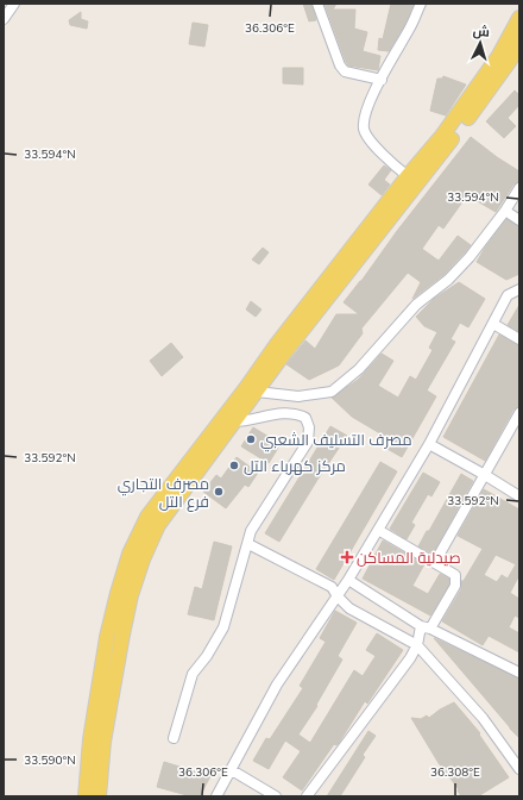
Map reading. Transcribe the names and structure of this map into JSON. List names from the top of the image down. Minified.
{"places":{"other":["مصرف التسليف الشعبي","مركز كهرباء التل","مصرف التجاري فرع التل"],"health":["صيدلية المساكن"]},"north":"top","coordinates":["36.306°E","33.594°N","33.592°N","33.590°N","36.308°E"]}
